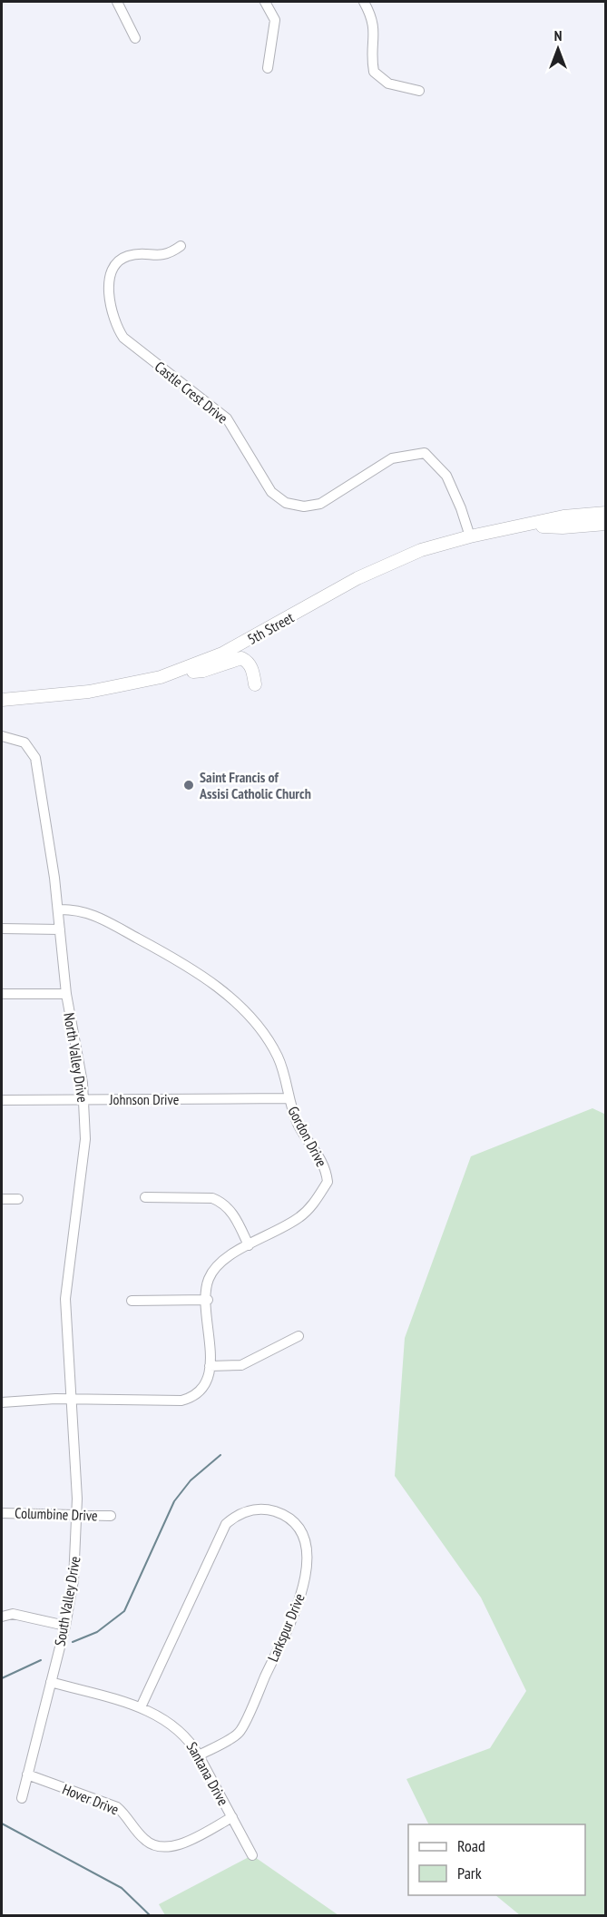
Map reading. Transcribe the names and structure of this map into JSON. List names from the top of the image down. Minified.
{"streets":{"main road":["5th Street"],"street":["Castle Crest Drive","North Valley Drive","Johnson Drive","Gordon Drive","Columbine Drive","South Valley Drive","Larkspur Drive","Santana Drive","Hover Drive"]},"crossings":[["Castle Crest Drive","5th Street"],["North Valley Drive","Johnson Drive"],["North Valley Drive","Gordon Drive"],["North Valley Drive","South Valley Drive"],["Johnson Drive","Gordon Drive"],["Gordon Drive","South Valley Drive"],["Columbine Drive","South Valley Drive"],["South Valley Drive","Santana Drive"],["South Valley Drive","Hover Drive"],["Larkspur Drive","Santana Drive"],["Santana Drive","Hover Drive"]],"places":["Saint Francis of Assisi Catholic Church"],"legend":["Road","Park"],"north":"top"}
